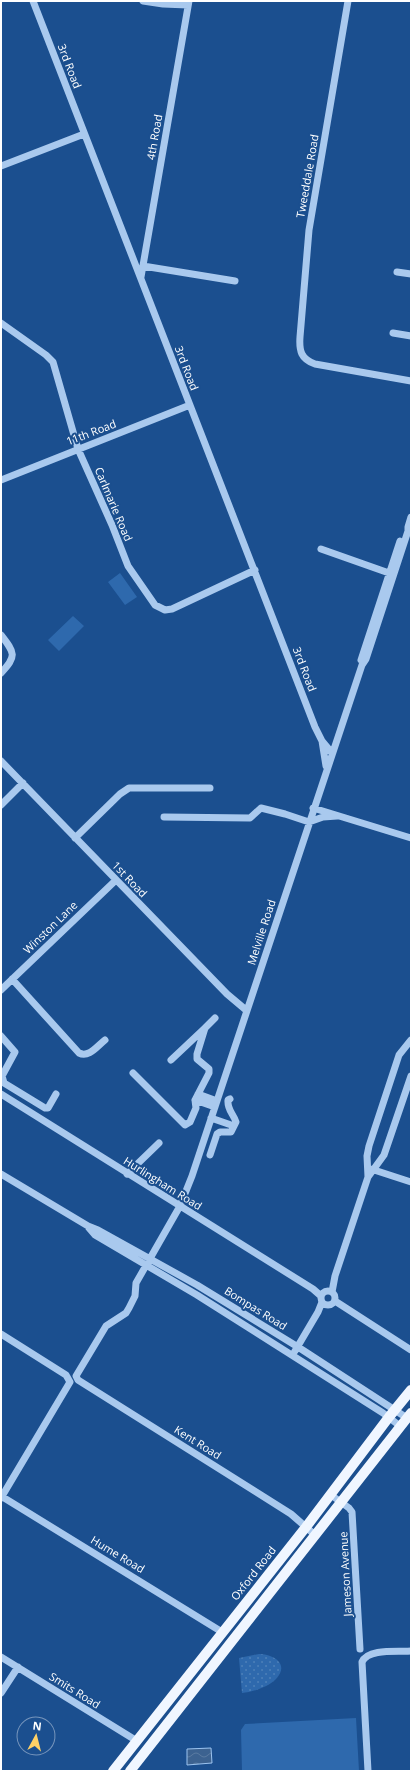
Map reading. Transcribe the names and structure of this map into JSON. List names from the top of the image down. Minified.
{"streets":{"main road":["Oxford Road"],"street":["3rd Road","4th Road","Tweeddale Road","11th Road","Carlmarie Road","1st Road","Winston Lane","Melville Road","Hurlingham Road","Bompas Road","Kent Road","Hume Road","Jameson Avenue","Smits Road"]},"crossings":[["3rd Road","4th Road"],["3rd Road","11th Road"],["3rd Road","Carlmarie Road"],["3rd Road","Melville Road"],["11th Road","Carlmarie Road"],["1st Road","Winston Lane"],["1st Road","Melville Road"],["Melville Road","Hurlingham Road"],["Melville Road","Bompas Road"],["Melville Road","Kent Road"],["Melville Road","Hume Road"],["Bompas Road","Oxford Road"],["Kent Road","Oxford Road"],["Hume Road","Oxford Road"],["Oxford Road","Jameson Avenue"],["Oxford Road","Smits Road"]],"north":"top"}
